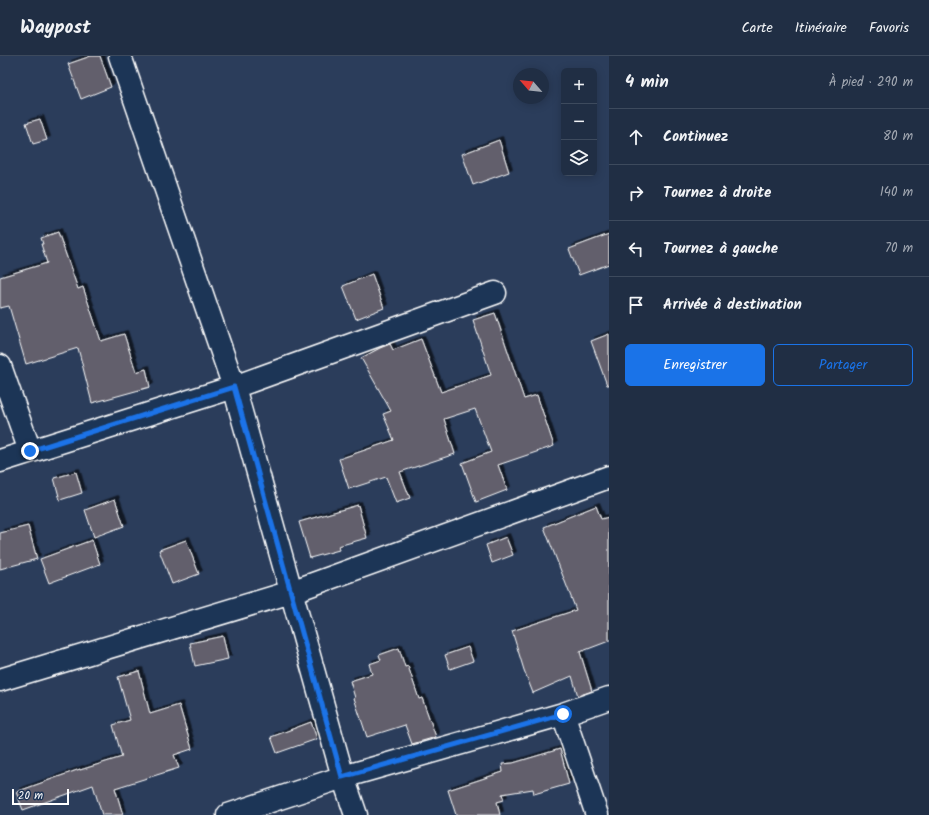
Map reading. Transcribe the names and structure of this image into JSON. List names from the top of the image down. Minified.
{"scale_bar":"20 m","north":"top left","page":{"header":"Waypost","nav":["Carte","Itinéraire","Favoris"],"heading":["4 min","À pied · 290 m"],"map_buttons":["+","−"],"list":[["Continuez","80 m"],["Tournez à droite","140 m"],["Tournez à gauche","70 m"],"Arrivée à destination"],"buttons":["Enregistrer","Partager"],"scale":"20 m"}}
